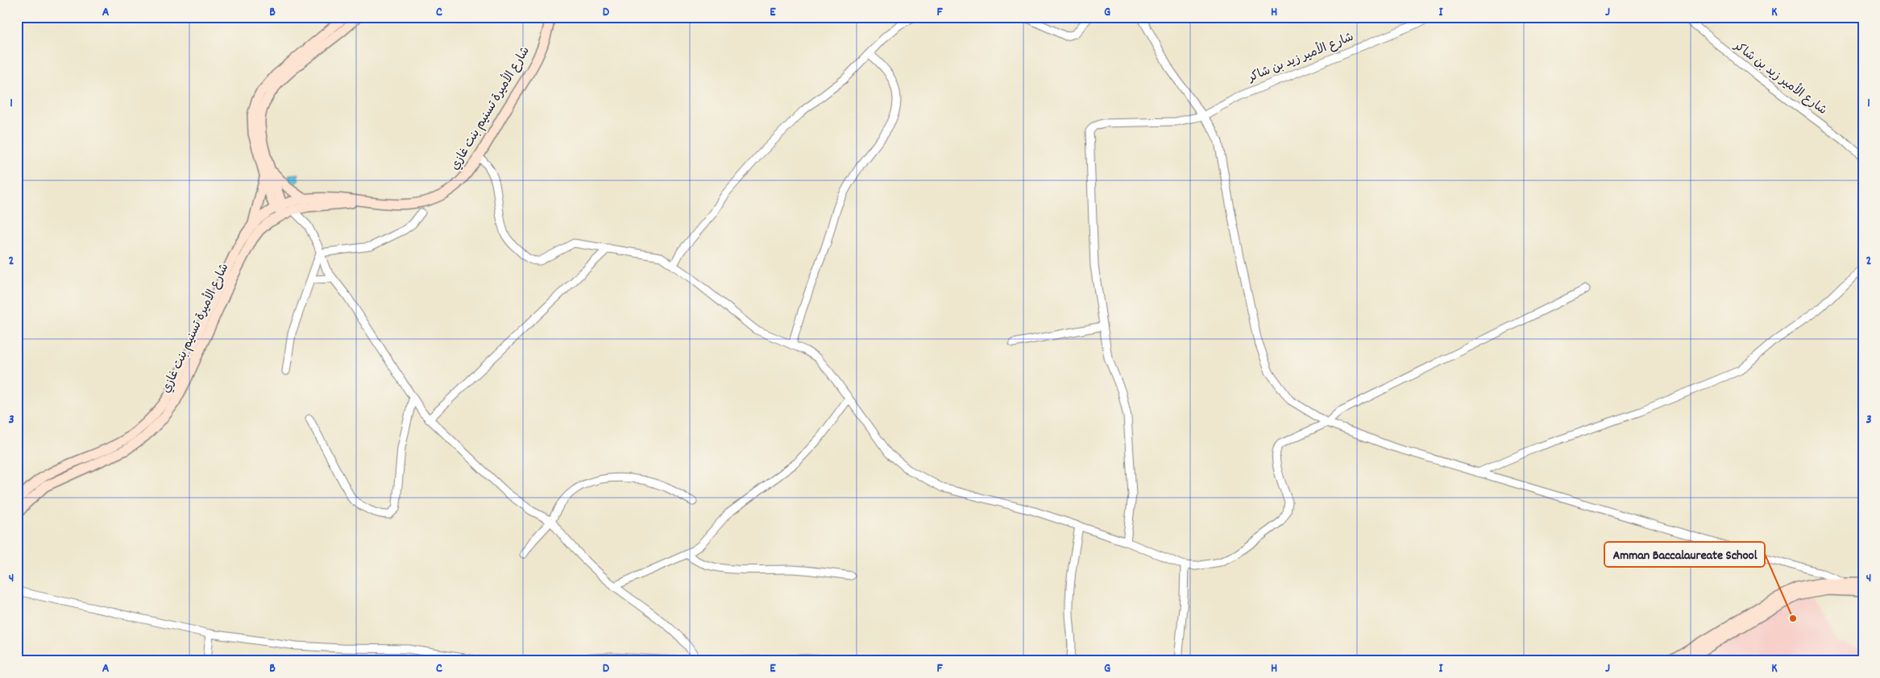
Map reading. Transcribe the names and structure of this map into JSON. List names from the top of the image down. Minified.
{"streets":{"main road":["شارع الأميرة تسنيم بنت غازي"],"street":["شارع الأمير زيد بن شاكر"]},"places":["Amman Baccalaureate School"],"grid":{"columns":["A","B","C","D","E","F","G","H","I","J","K"],"rows":["1","2","3","4"]}}
